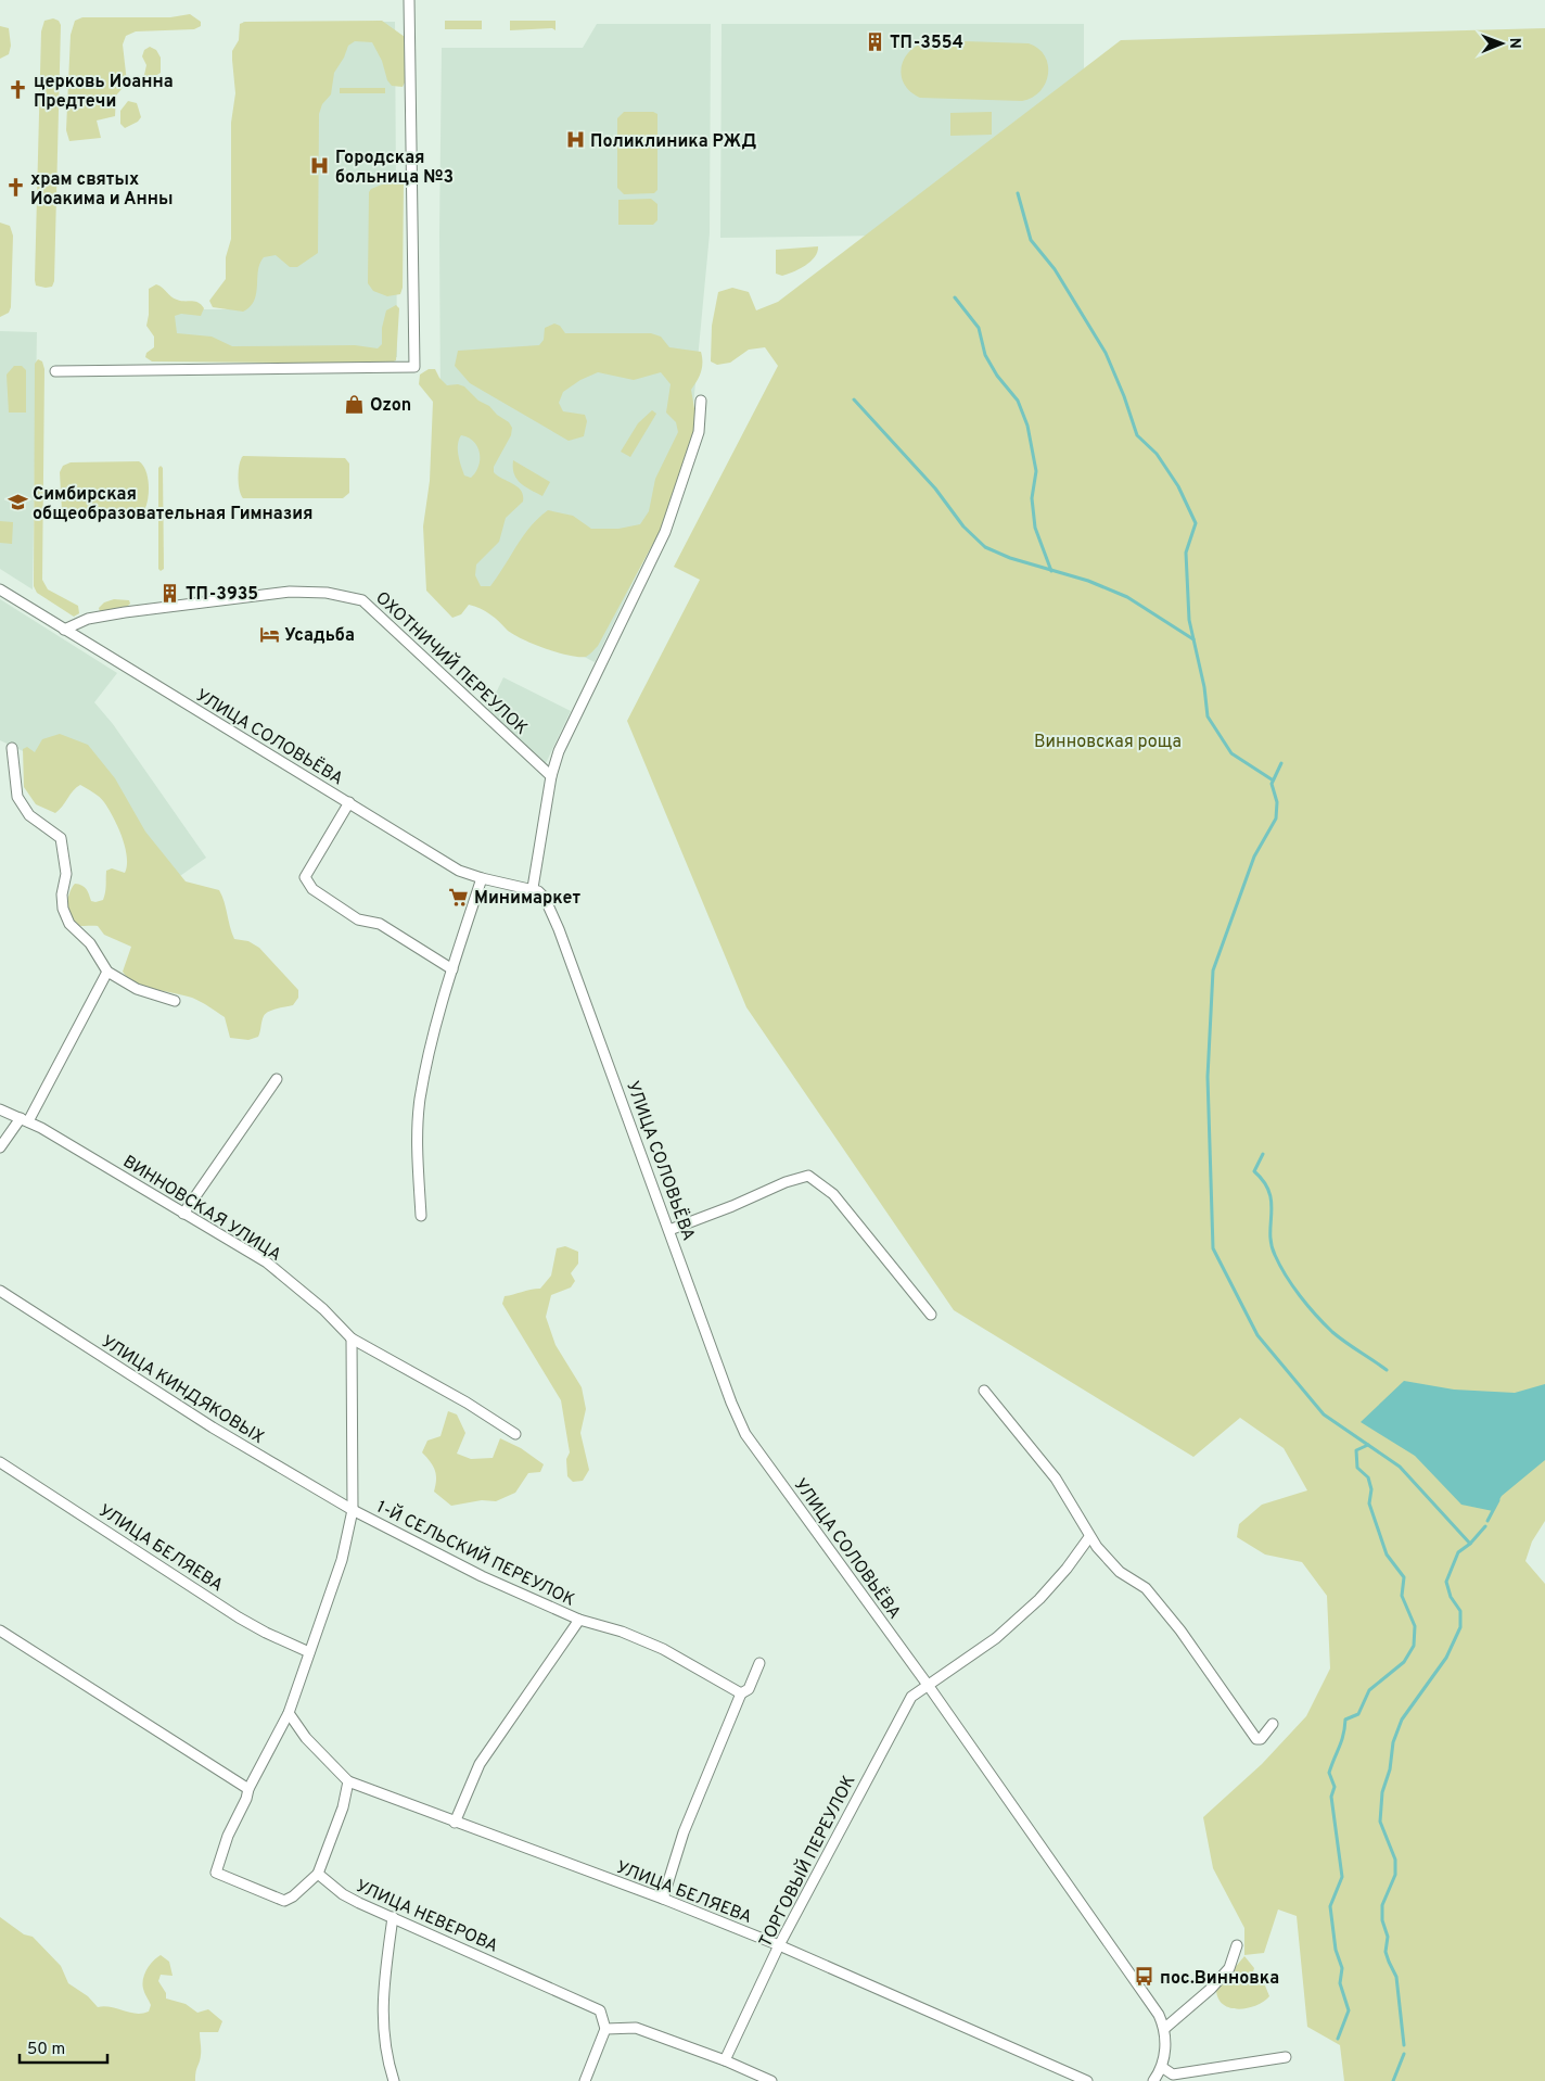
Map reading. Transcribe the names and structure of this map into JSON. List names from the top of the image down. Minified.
{"streets":{"street":["ОХОТНИЧИЙ ПЕРЕУЛОК","УЛИЦА СОЛОВЬЁВА","ВИННОВСКАЯ УЛИЦА","УЛИЦА КИНДЯКОВЫХ","УЛИЦА БЕЛЯЕВА","1-Й СЕЛЬСКИЙ ПЕРЕУЛОК","ТОРГОВЫЙ ПЕРЕУЛОК","УЛИЦА НЕВЕРОВА"]},"crossings":[["ОХОТНИЧИЙ ПЕРЕУЛОК","УЛИЦА СОЛОВЬЁВА"],["УЛИЦА СОЛОВЬЁВА","ТОРГОВЫЙ ПЕРЕУЛОК"],["УЛИЦА КИНДЯКОВЫХ","1-Й СЕЛЬСКИЙ ПЕРЕУЛОК"],["УЛИЦА БЕЛЯЕВА","ТОРГОВЫЙ ПЕРЕУЛОК"]],"parks":["Винновская роща"],"places":{"building":["ТП-3554","ТП-3935"],"church":["церковь Иоанна Предтечи","храм святых Иоакима и Анны"],"hospital":["Поликлиника РЖД","Городская больница №3"],"shop":["Ozon"],"school or university":["Симбирская общеобразовательная Гимназия"],"hotel":["Усадьба"],"supermarket":["Минимаркет"],"bus stop":["пос.Винновка"]},"scale_bar":"50 m","north":"right"}
